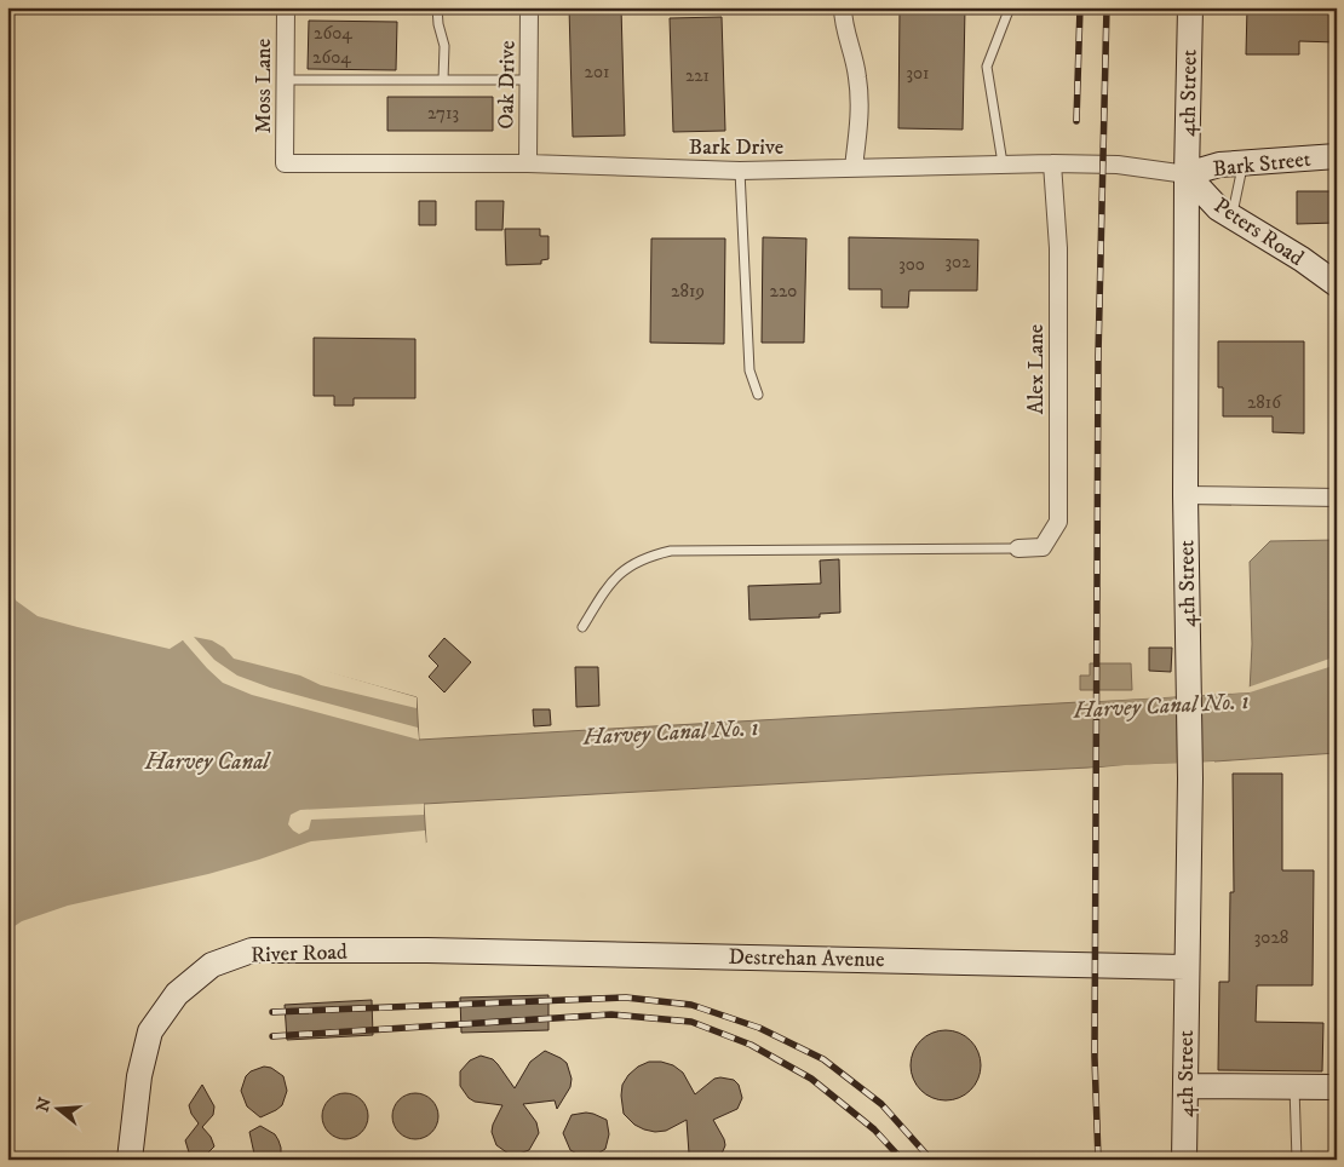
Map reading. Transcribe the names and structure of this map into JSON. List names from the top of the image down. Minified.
{"streets":{"main road":["4th Street","Bark Street","Peters Road","River Road","Destrehan Avenue"],"street":["Oak Drive","Moss Lane","Bark Drive","Alex Lane"]},"crossings":[["Oak Drive","Bark Drive"],["Moss Lane","Bark Drive"],["4th Street","Bark Drive"],["4th Street","Bark Street"],["4th Street","Peters Road"],["4th Street","Destrehan Avenue"],["Bark Drive","Bark Street"],["Bark Drive","Peters Road"],["Bark Drive","Alex Lane"],["Bark Street","Peters Road"],["River Road","Destrehan Avenue"]],"water":["Harvey Canal No. 1","Harvey Canal"],"house_numbers":["2604","2604","201","301","221","2713","302","300","2819","220","2816","3028"],"north":"left"}
